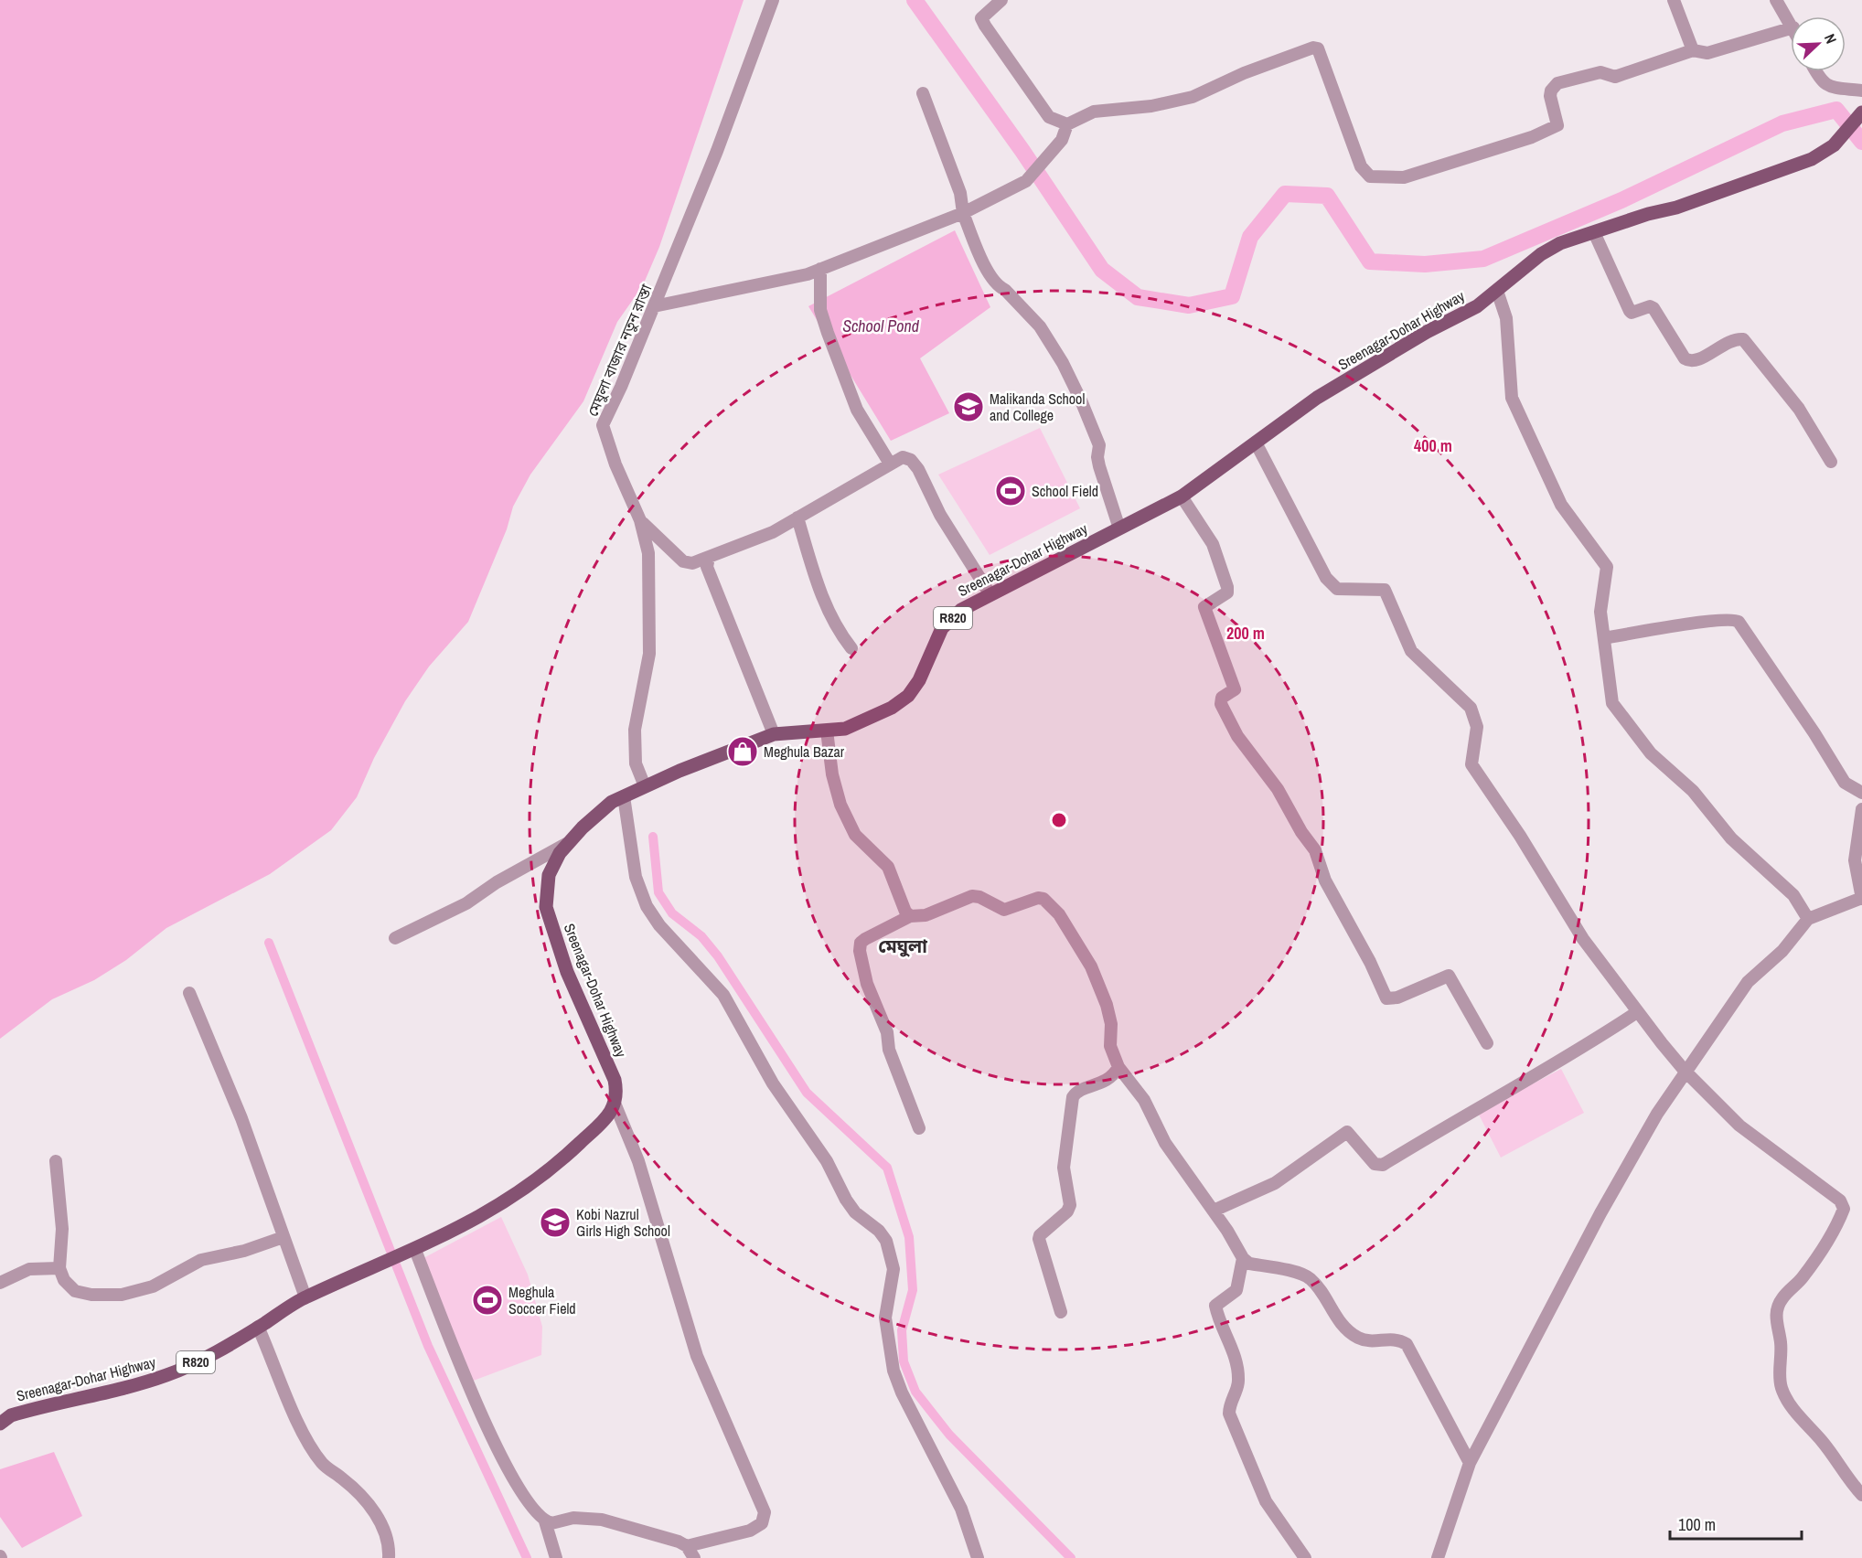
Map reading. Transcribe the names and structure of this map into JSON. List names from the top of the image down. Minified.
{"streets":{"main road":["Sreenagar-Dohar Highway","R820"],"street":["মেঘুলা বাজার নতুন রাস্তা"]},"crossings":[["Sreenagar-Dohar Highway","মেঘুলা বাজার নতুন রাস্তা"]],"districts":["মেঘুলা"],"water":["School Pond"],"places":{"school or university":["Malikanda School and College","Kobi Nazrul Girls High School"],"sports":["School Field","Meghula Soccer Field"],"shop":["Meghula Bazar"]},"scale_bar":"100 m","north":"top right","rings":["400 m","200 m"]}
